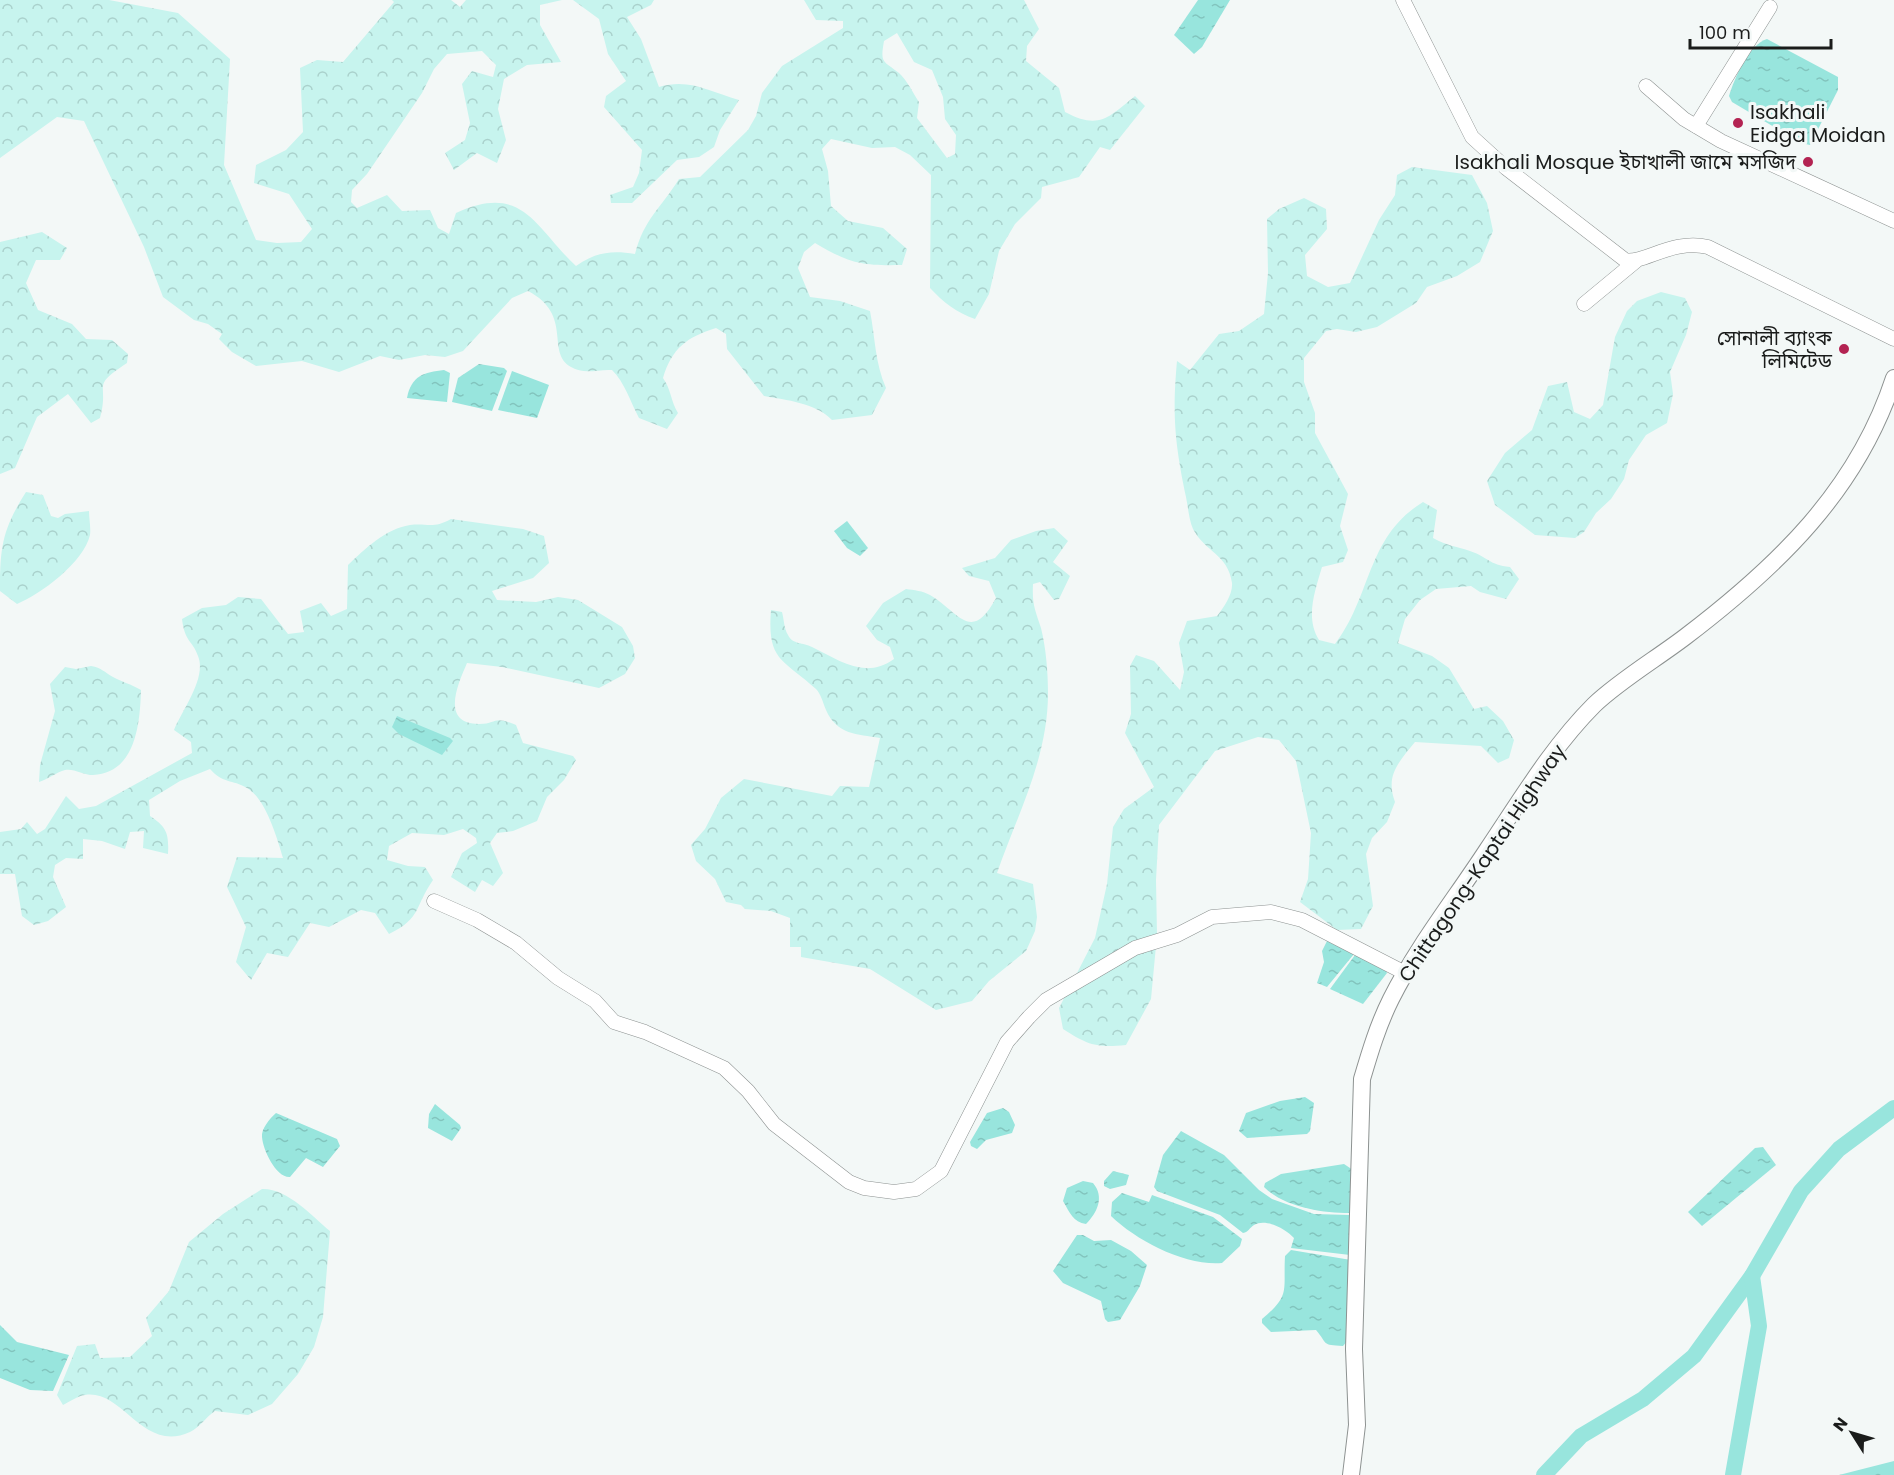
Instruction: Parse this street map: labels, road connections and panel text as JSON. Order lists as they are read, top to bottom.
{
  "streets": {
    "main road": ["Chittagong-Kaptai Highway"]
  },
  "places": ["Isakhali Eidga Moidan", "Isakhali Mosque ইচাখালী জামে মসজিদ", "সোনালী ব্যাংক লিমিটেড"],
  "scale_bar": "100 m",
  "north": "top left"
}
